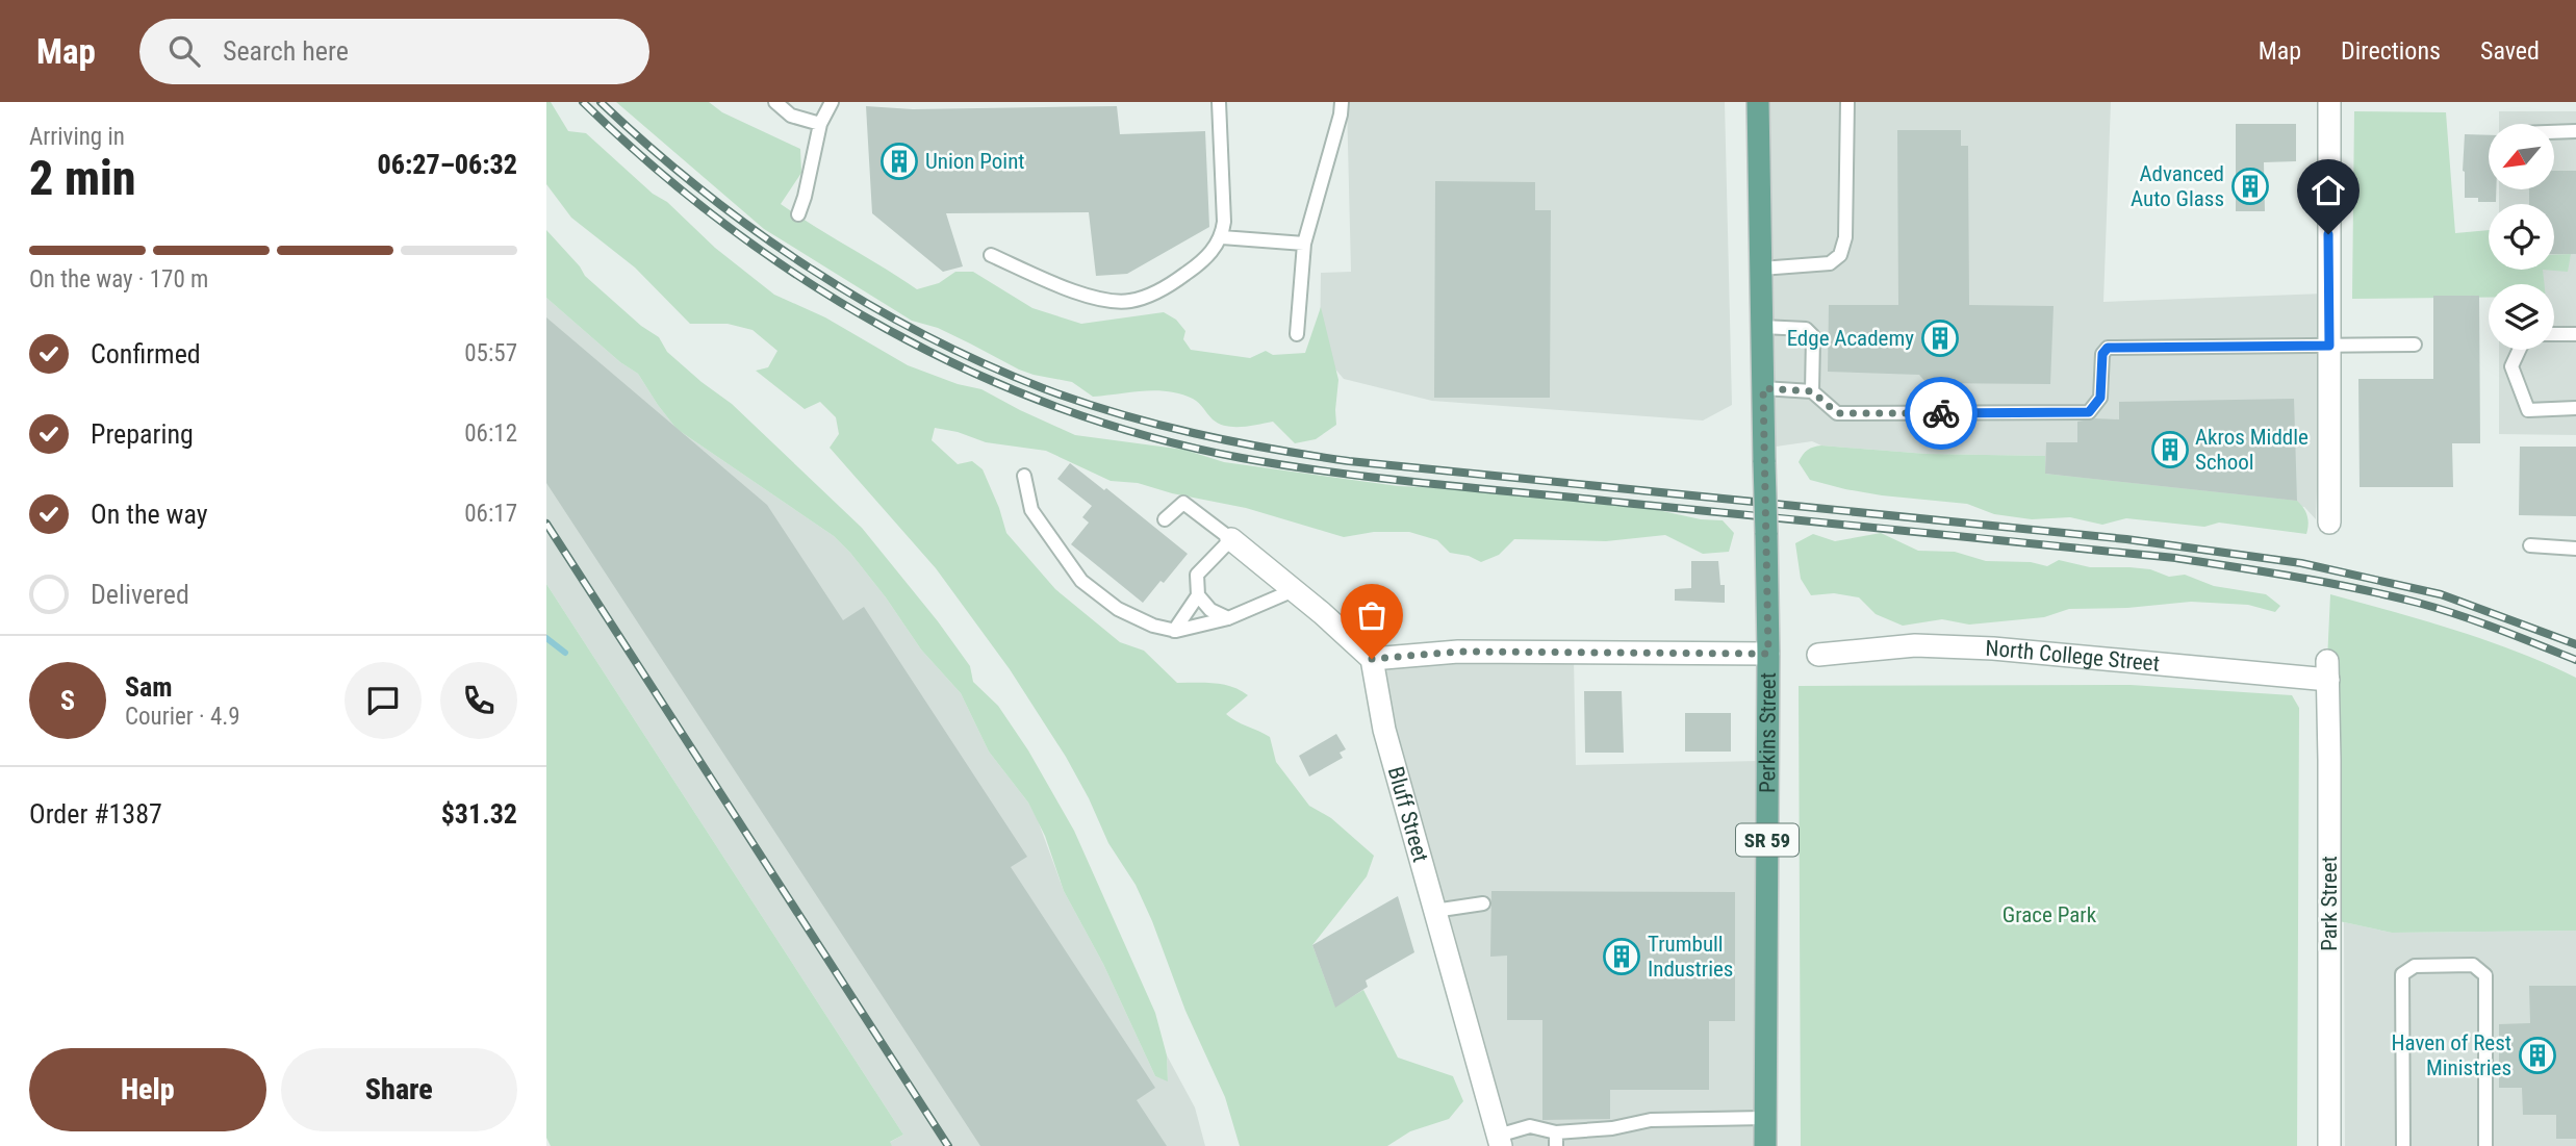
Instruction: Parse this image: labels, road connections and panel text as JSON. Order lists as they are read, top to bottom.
{
  "streets": {
    "main road": ["Perkins Street", "SR 59"],
    "street": ["North College Street", "Bluff Street", "Park Street"]
  },
  "crossings": [
    ["North College Street", "Park Street"]
  ],
  "parks": ["Grace Park"],
  "places": {
    "building": [
      "Union Point",
      "Advanced Auto Glass",
      "Edge Academy",
      "Akros Middle School",
      "Trumbull Industries",
      "Haven of Rest Ministries"
    ]
  },
  "north": "bottom left",
  "page": {
    "header": "Map",
    "search": "Search here",
    "nav": ["Map", "Directions", "Saved"],
    "heading": ["2 min", "Arriving in", "06:27–06:32"],
    "panel": [
      "Sam",
      "Courier · 4.9",
      "Order #1387",
      "$31.32"
    ],
    "bar": "On the way · 170 m",
    "list": [
      ["Confirmed", "05:57"],
      ["Preparing", "06:12"],
      ["On the way", "06:17"],
      "Delivered"
    ],
    "round": "S",
    "buttons": ["Help", "Share"]
  }
}
